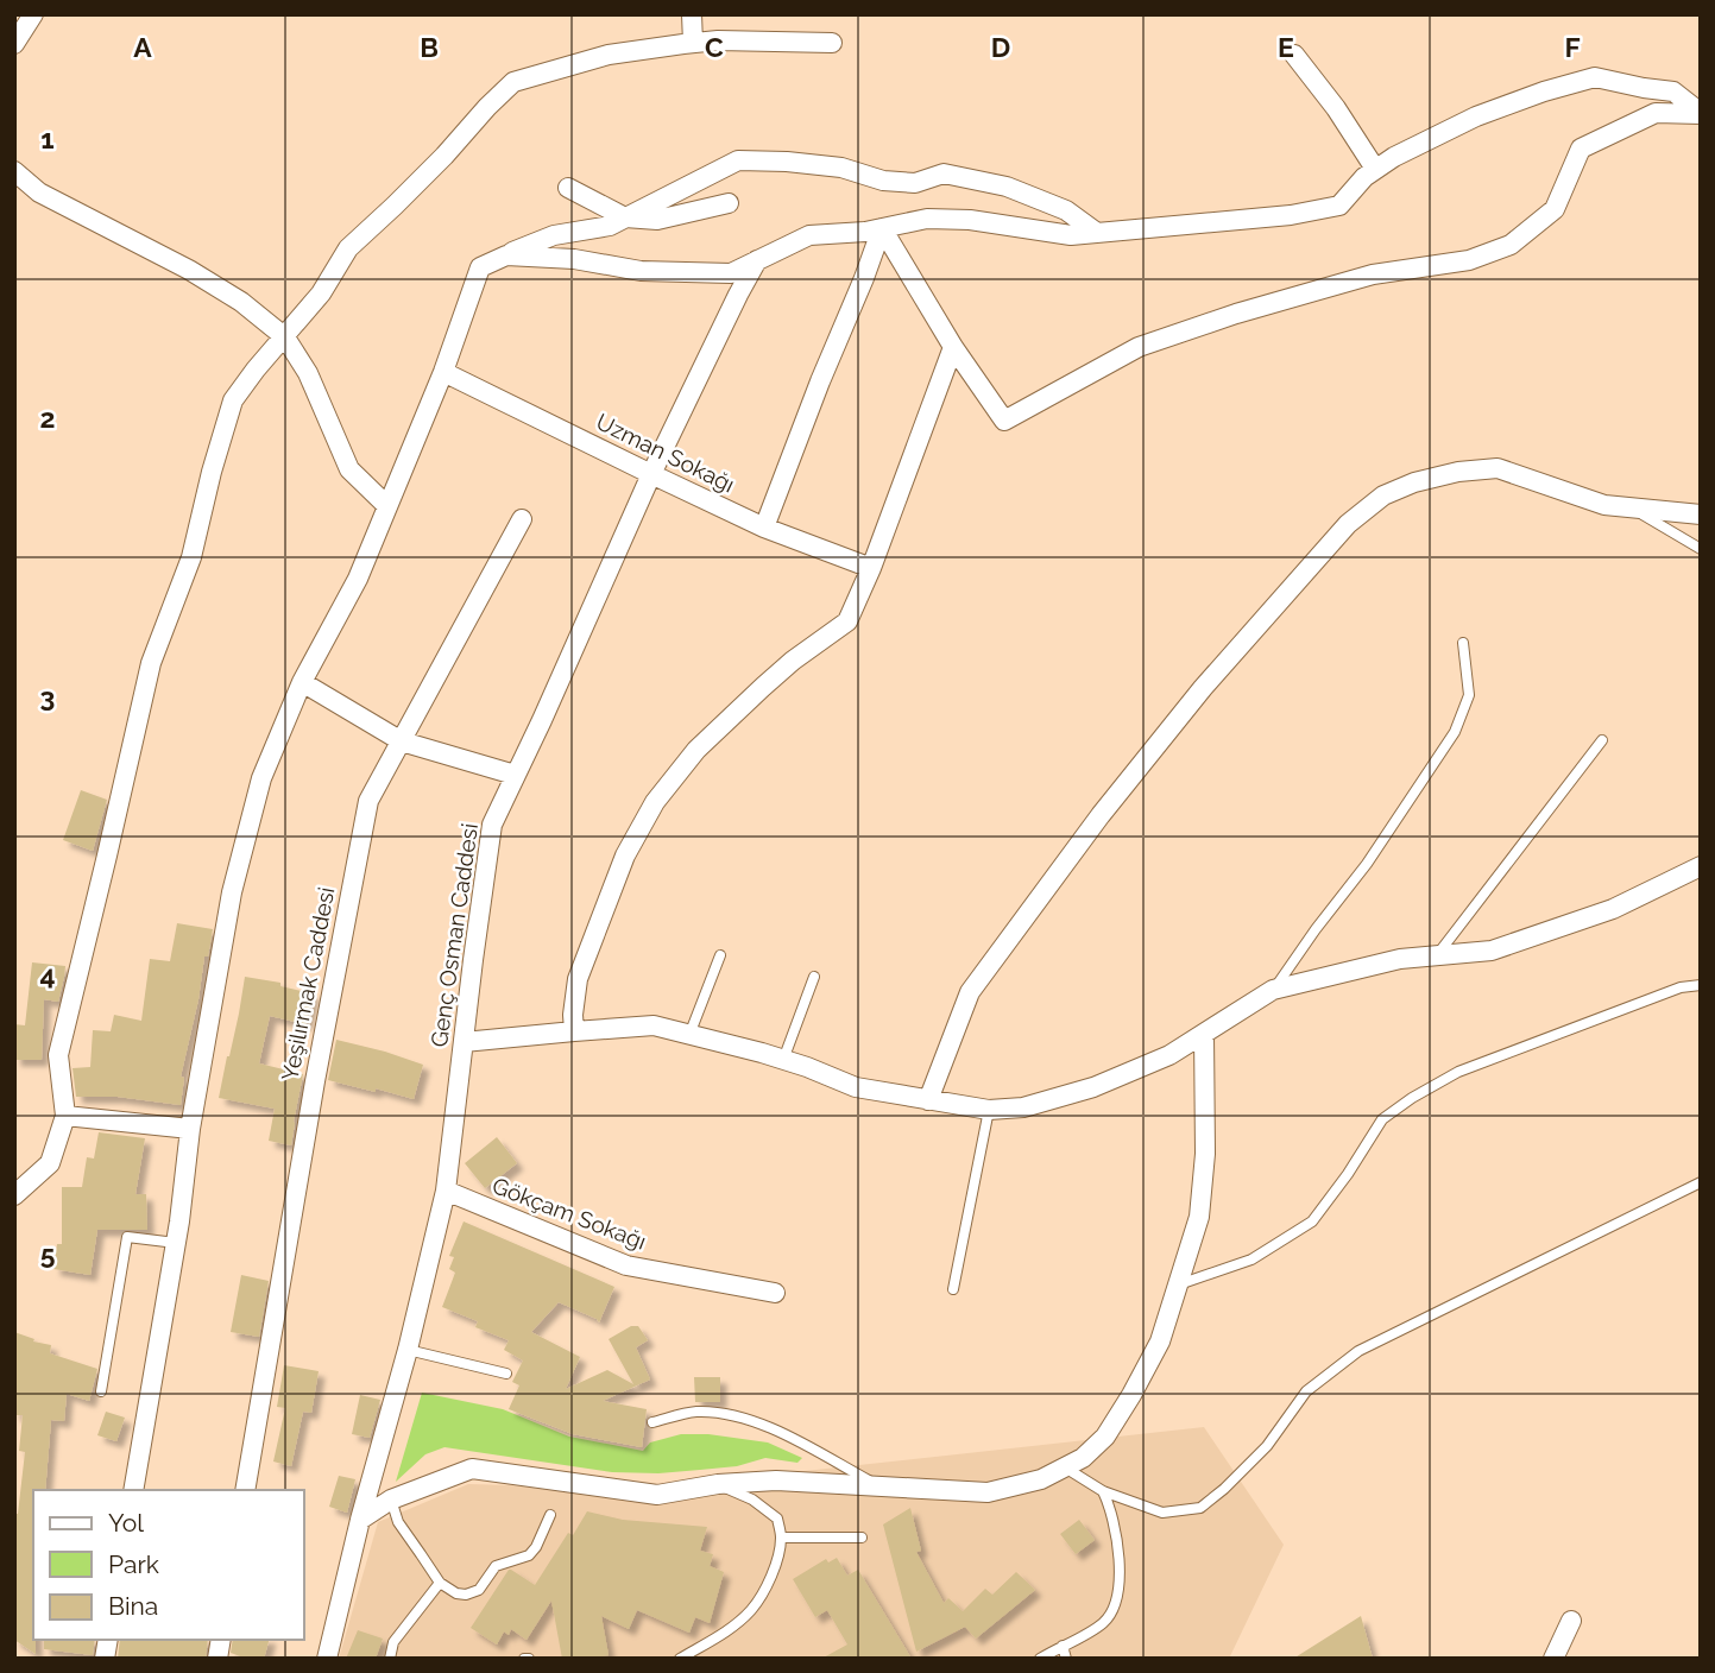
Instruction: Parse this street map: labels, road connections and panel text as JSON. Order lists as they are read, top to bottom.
{
  "streets": {
    "street": [
      "Uzman Sokağı",
      "Genç Osman Caddesi",
      "Yeşilırmak Caddesi",
      "Gökçam Sokağı"
    ]
  },
  "crossings": [
    ["Uzman Sokağı", "Genç Osman Caddesi"],
    ["Genç Osman Caddesi", "Gökçam Sokağı"]
  ],
  "legend": ["Yol", "Park", "Bina"],
  "grid": {
    "columns": [
      "A",
      "B",
      "C",
      "D",
      "E",
      "F"
    ],
    "rows": [
      "1",
      "2",
      "3",
      "4",
      "5"
    ]
  }
}
